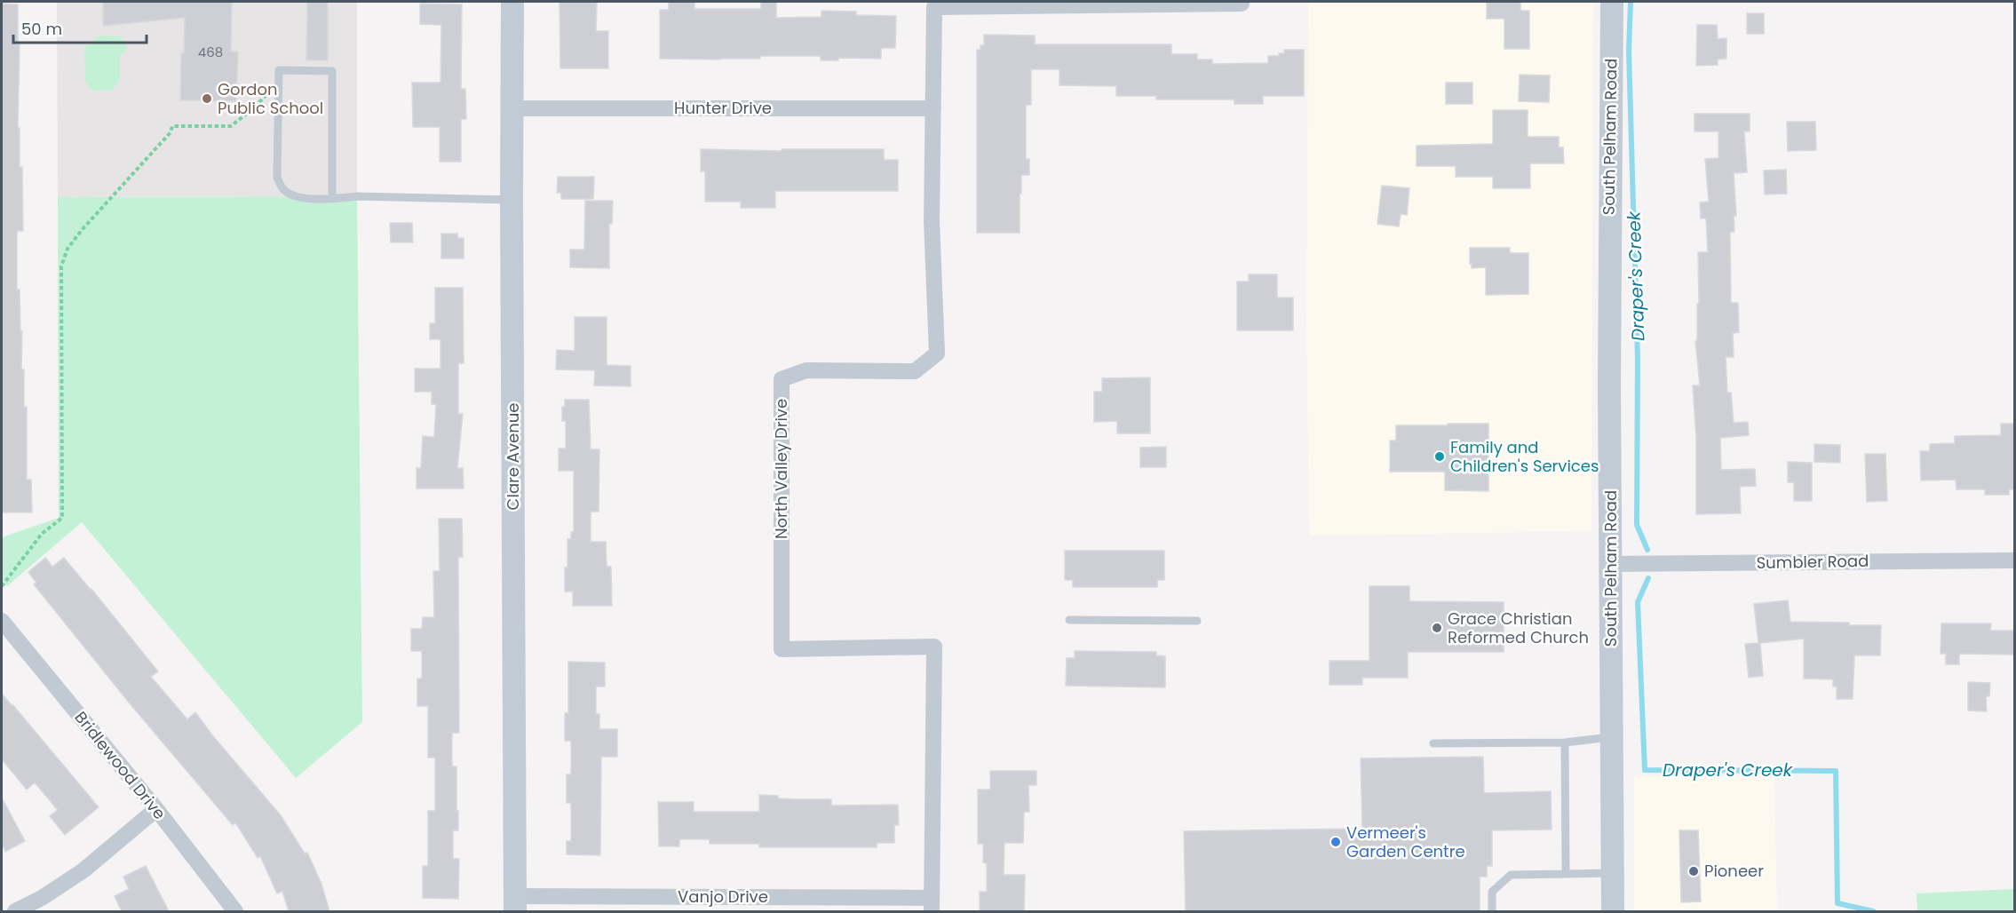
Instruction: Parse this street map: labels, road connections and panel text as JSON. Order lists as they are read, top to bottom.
{
  "streets": {
    "main road": ["South Pelham Road", "Clare Avenue"],
    "street": [
      "Hunter Drive",
      "North Valley Drive",
      "Sumbler Road",
      "Bridlewood Drive",
      "Vanjo Drive"
    ]
  },
  "crossings": [
    ["Hunter Drive", "Clare Avenue"],
    ["Hunter Drive", "North Valley Drive"],
    ["South Pelham Road", "Sumbler Road"],
    ["Clare Avenue", "Vanjo Drive"],
    ["North Valley Drive", "Vanjo Drive"]
  ],
  "water": ["Draper's Creek"],
  "places": [
    "Gordon Public School",
    "Family and Children's Services",
    "Grace Christian Reformed Church",
    "Vermeer's Garden Centre",
    "Pioneer"
  ],
  "house_numbers": ["468"],
  "scale_bar": "50 m"
}
